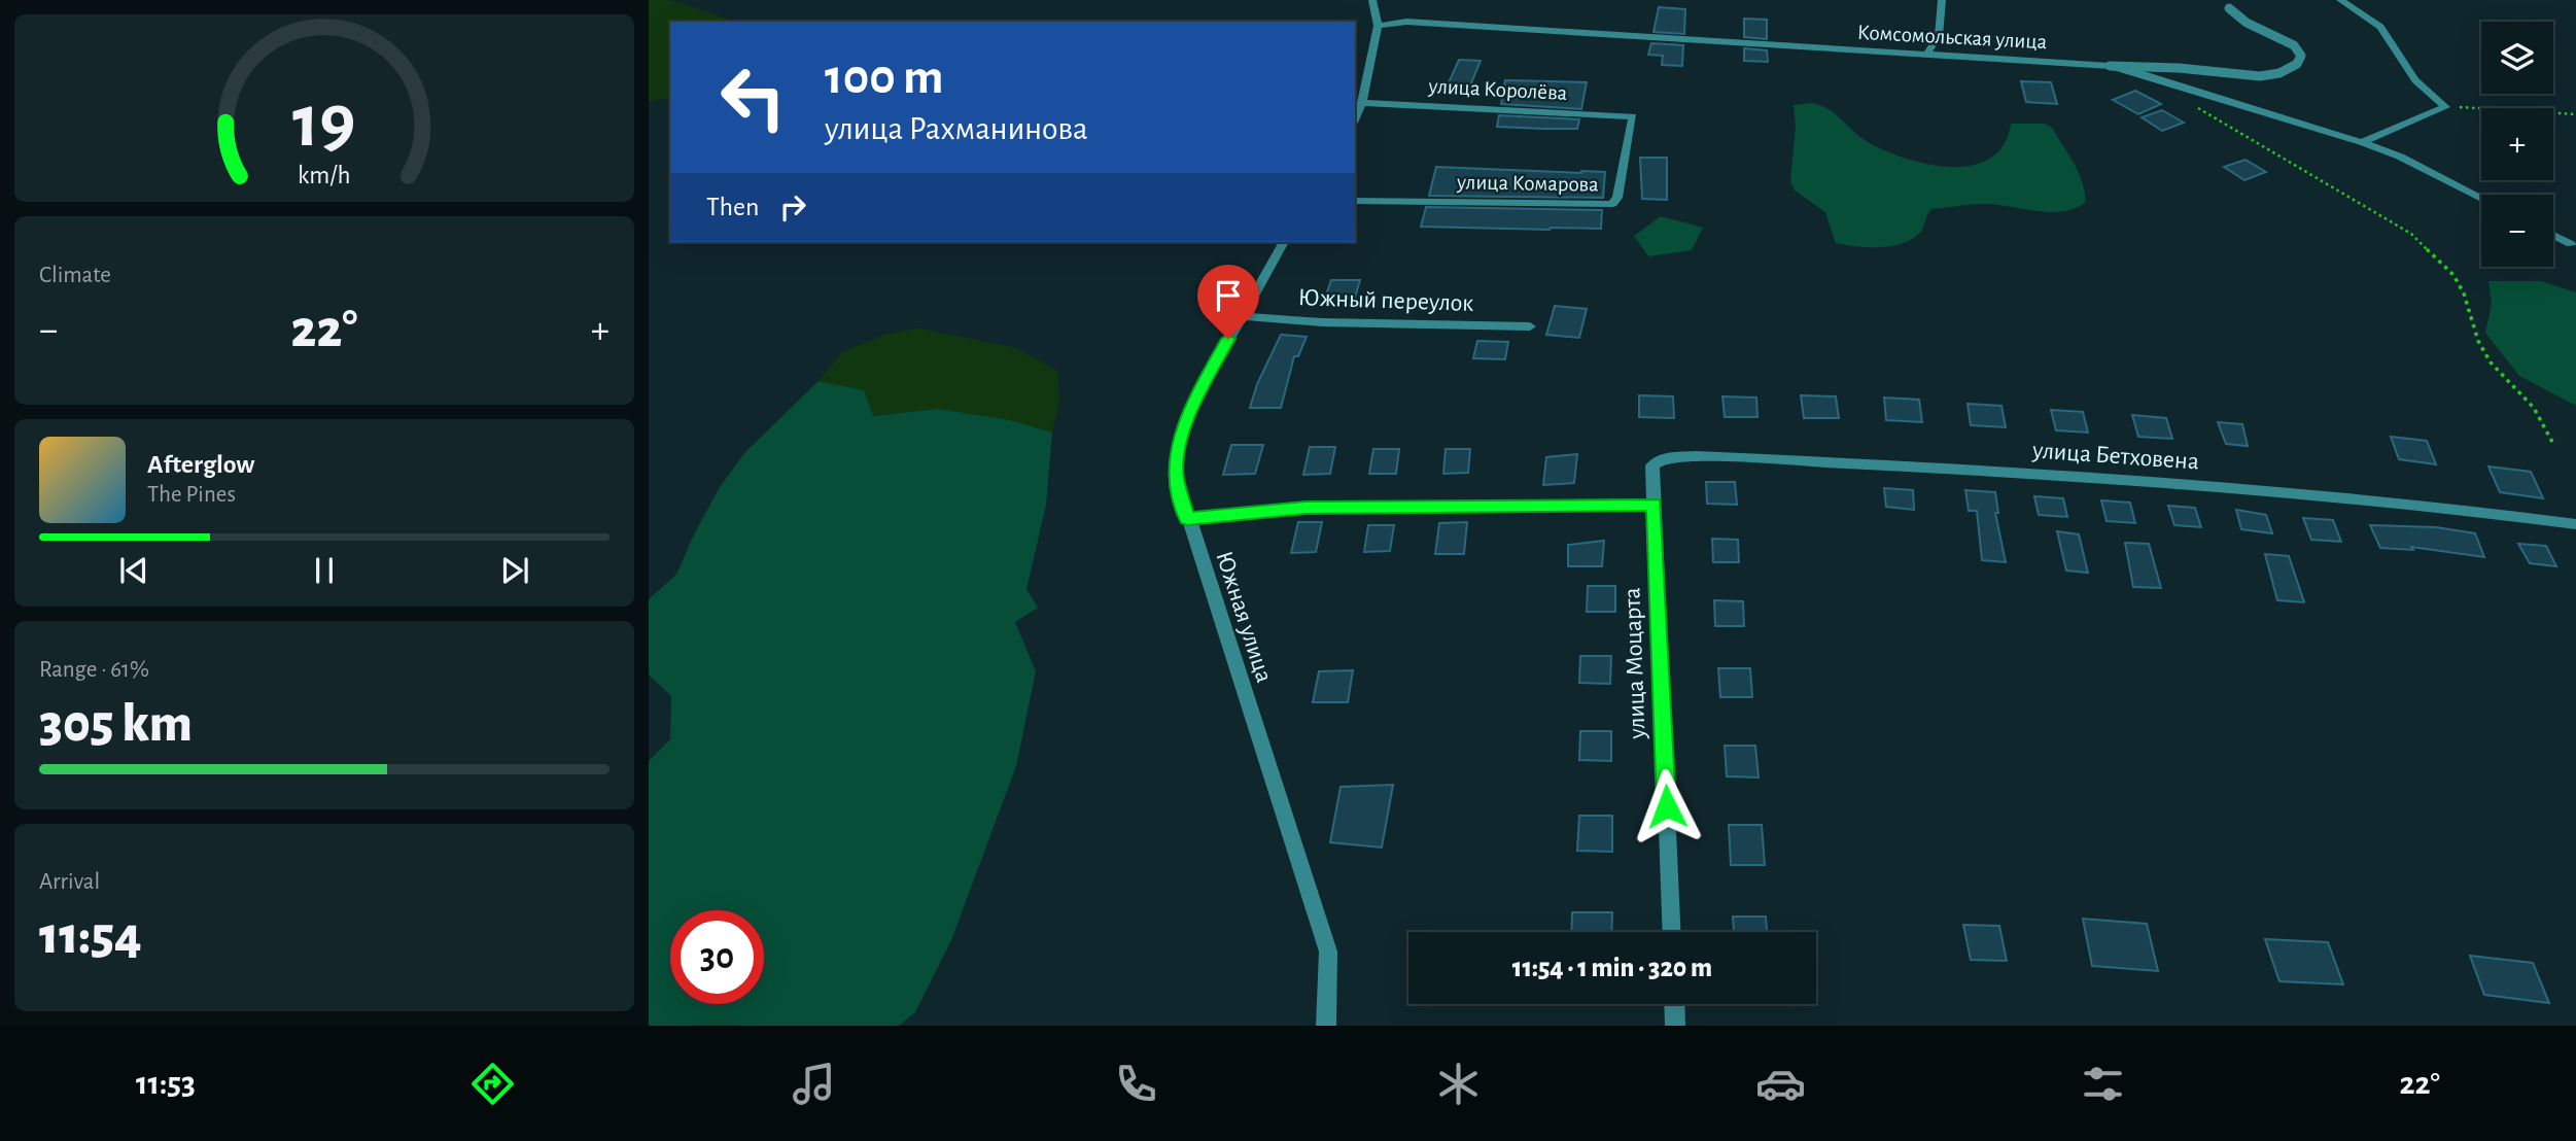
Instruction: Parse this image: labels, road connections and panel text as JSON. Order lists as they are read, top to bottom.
{
  "streets": {
    "street": [
      "Комсомольская улица",
      "улица Королёва",
      "улица Комарова",
      "Южный переулок",
      "улица Бетховена",
      "Южная улица",
      "улица Моцарта"
    ]
  },
  "crossings": [
    ["улица Королёва", "улица Комарова"],
    ["Южный переулок", "Южная улица"],
    ["улица Бетховена", "улица Моцарта"]
  ],
  "page": {
    "map_buttons": ["+", "−"],
    "turn": ["100 m", "улица Рахманинова"],
    "then": "Then",
    "tile": [
      "Climate",
      ["Range · 61%", "305 km"],
      ["Arrival", "11:54"]
    ],
    "heat": ["−", "22°", "+"],
    "song": ["Afterglow", "The Pines"],
    "limit": "30",
    "trip": "11:54 · 1 min · 320 m",
    "tabs": ["11:53", "22°"],
    "gauge": ["19", "km/h"]
  }
}
